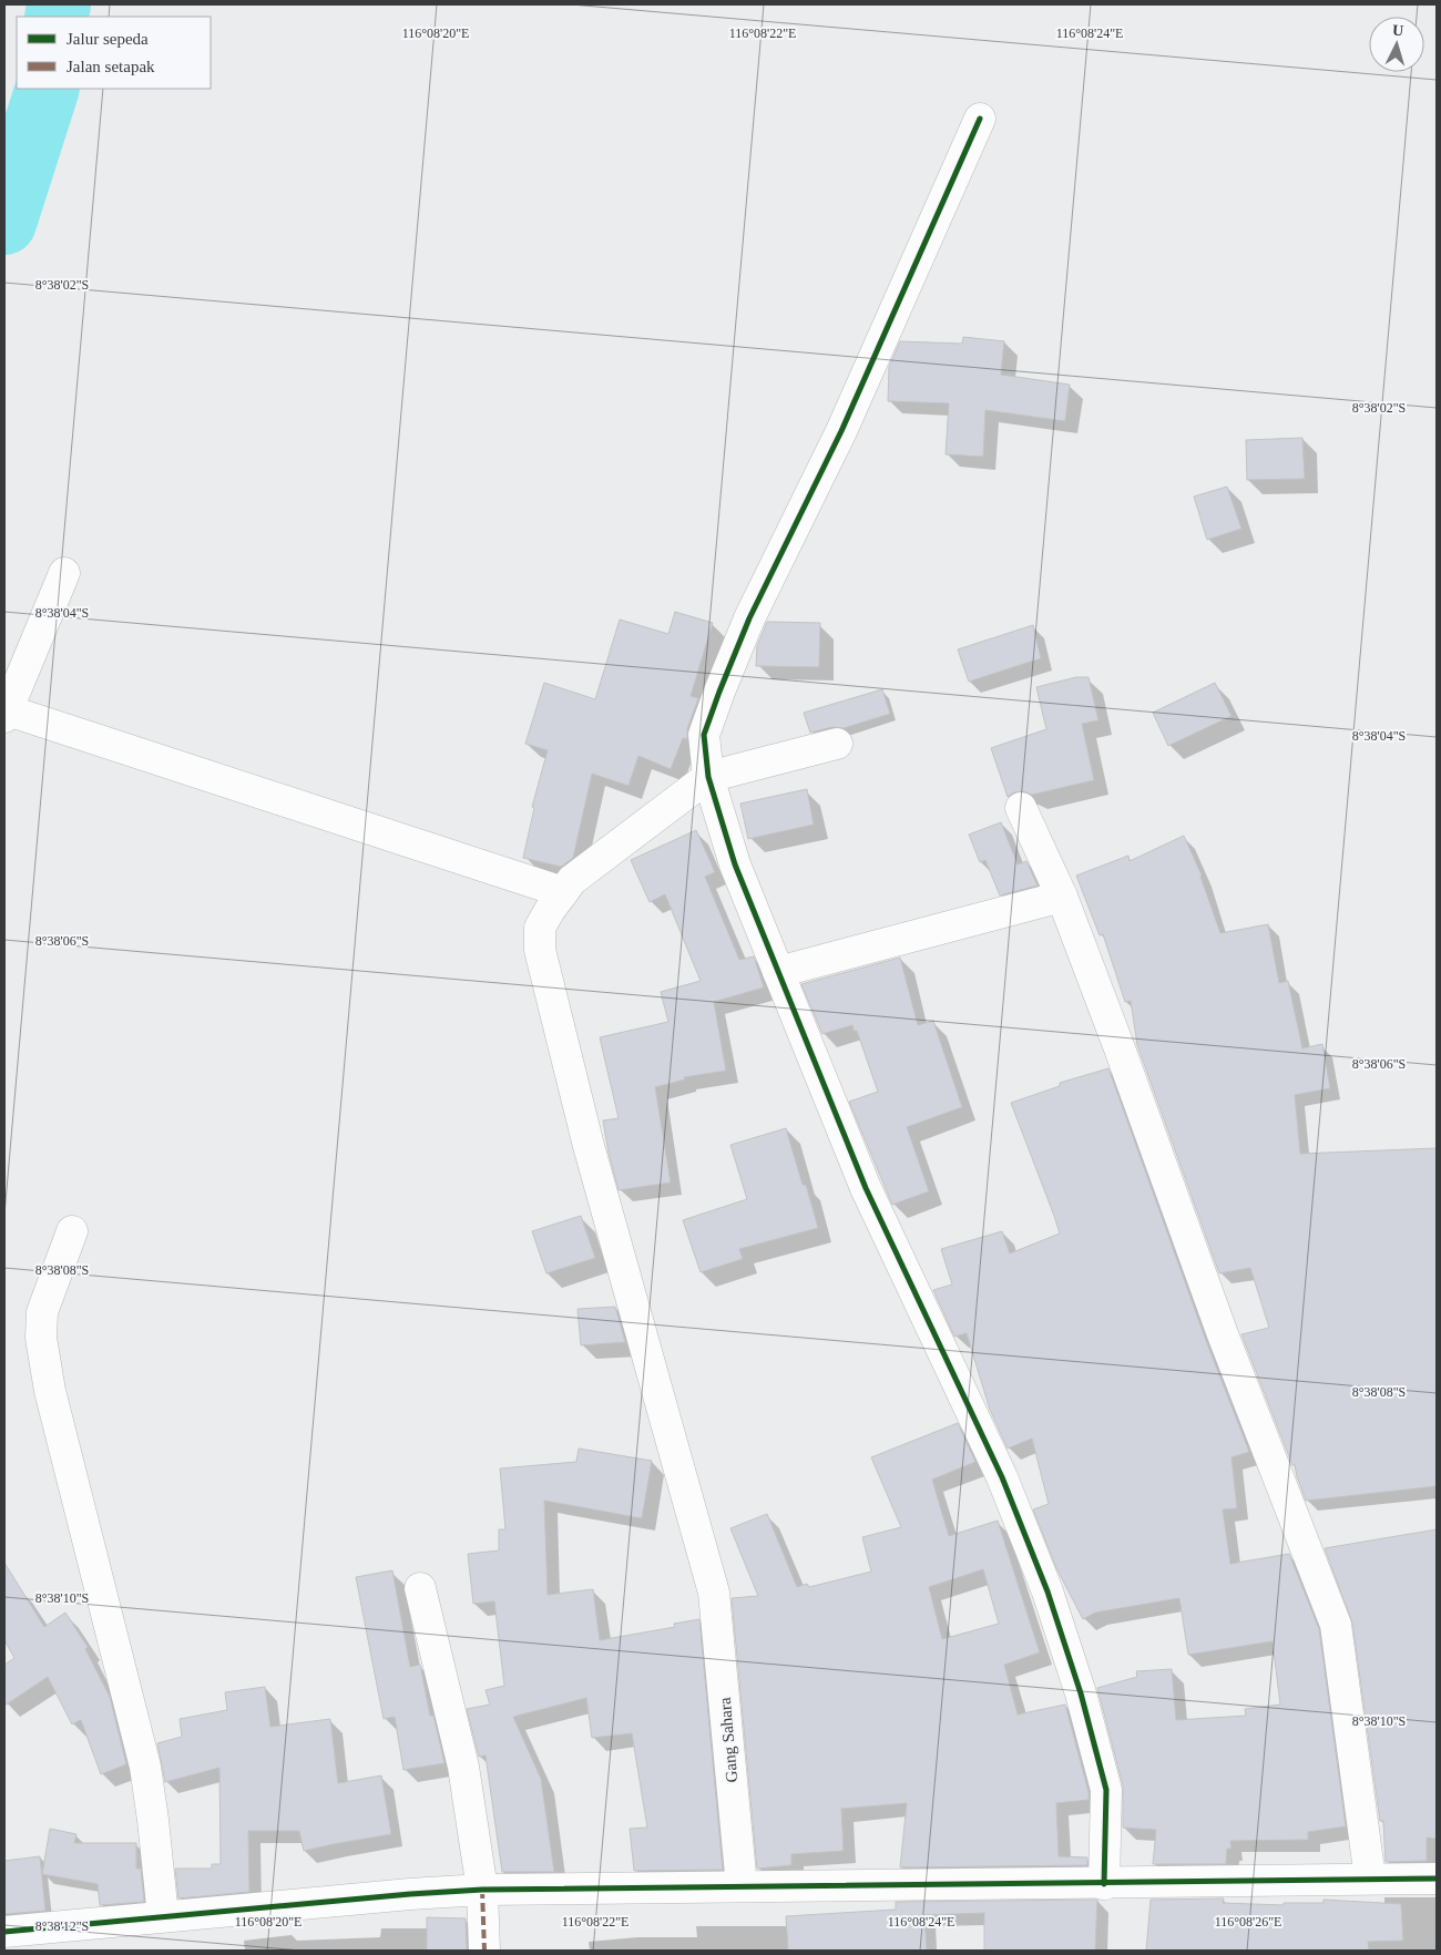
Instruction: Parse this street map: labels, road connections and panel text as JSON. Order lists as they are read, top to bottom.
{
  "streets": {
    "street": ["Gang Sahara"]
  },
  "legend": ["Jalur sepeda", "Jalan setapak"],
  "north": "top",
  "coordinates": [
    "116°08'20\"E",
    "116°08'22\"E",
    "116°08'24\"E",
    "8°38'02\"S",
    "8°38'04\"S",
    "8°38'06\"S",
    "8°38'08\"S",
    "8°38'10\"S",
    "116°08'26\"E",
    "8°38'12\"S"
  ]
}
